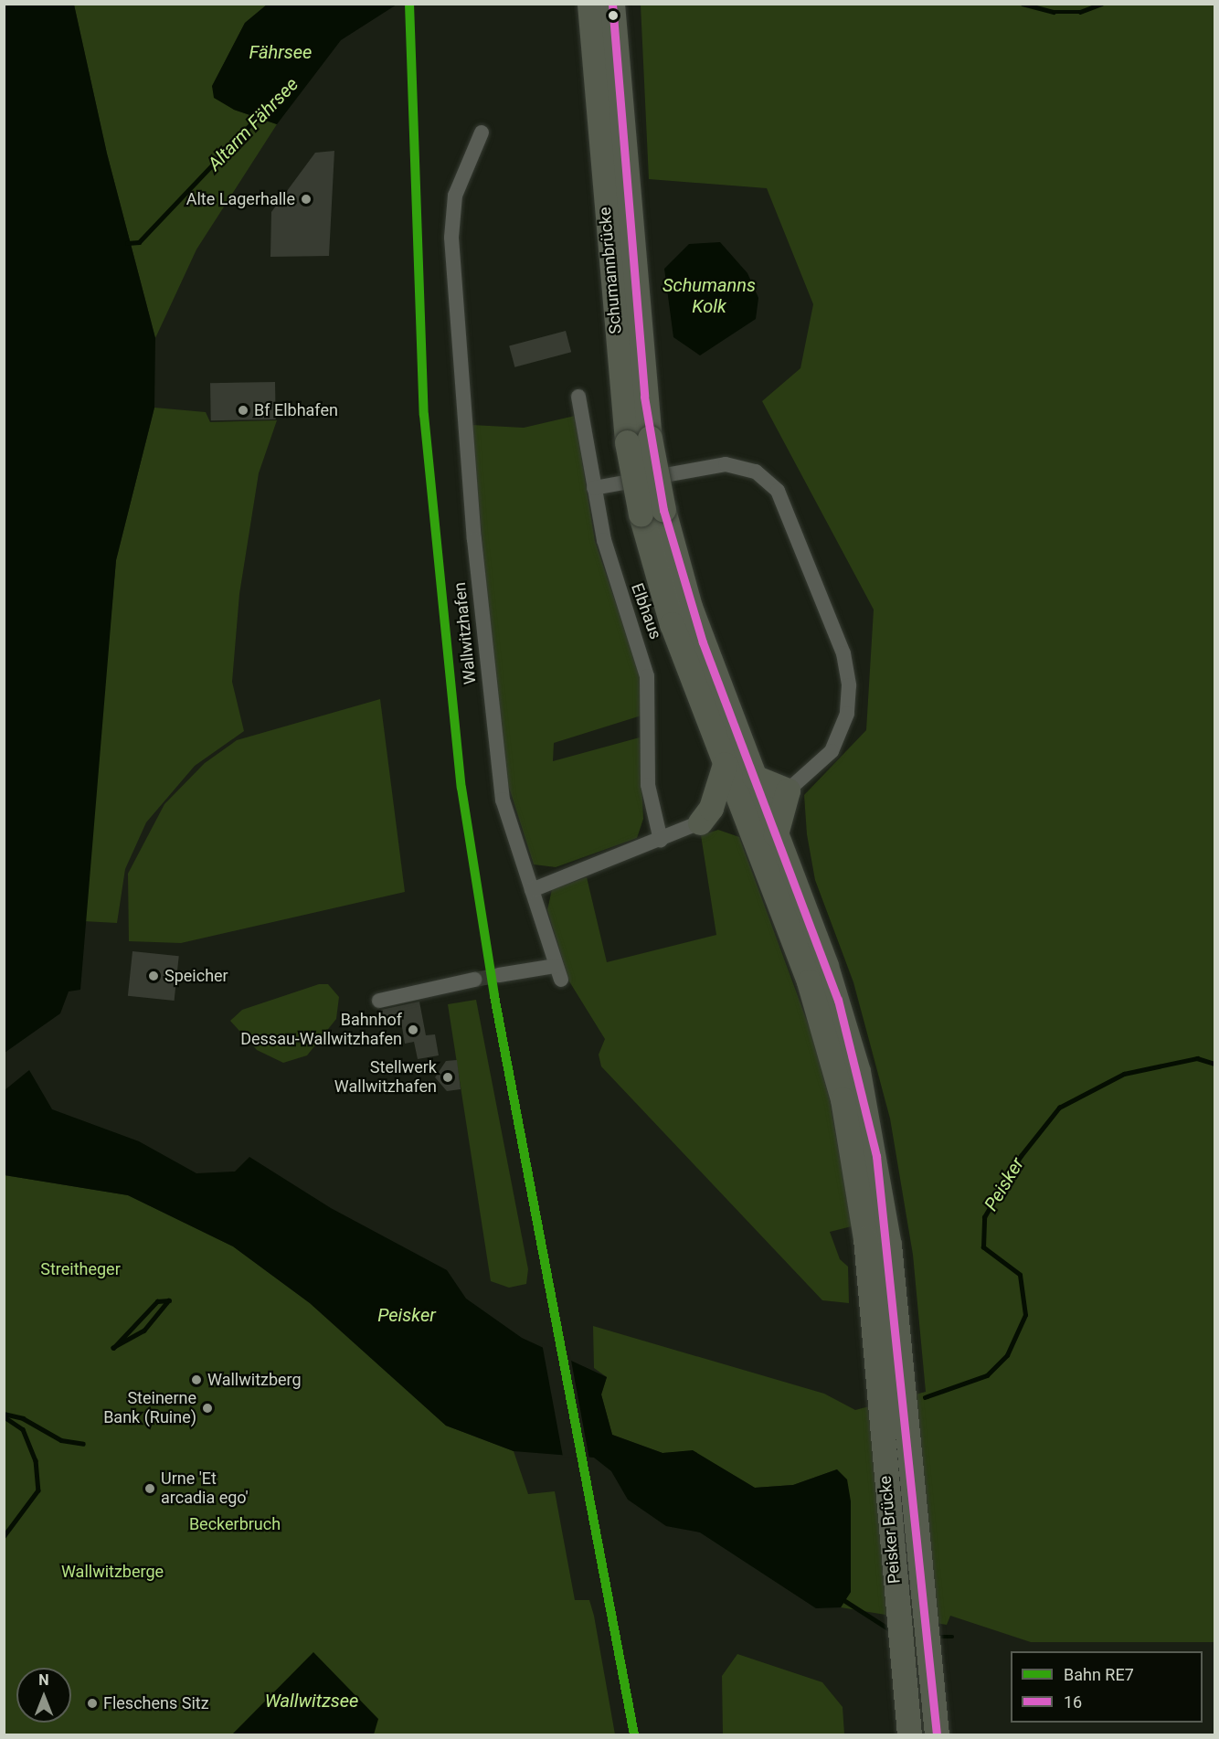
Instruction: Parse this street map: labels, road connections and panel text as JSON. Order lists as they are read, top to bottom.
{
  "streets": {
    "highway": ["Schumannbrücke", "Peisker Brücke"],
    "street": ["Elbhaus", "Wallwitzhafen"]
  },
  "water": [
    "Fährsee",
    "Altarm Fährsee",
    "Schumanns Kolk",
    "Peisker",
    "Wallwitzsee"
  ],
  "parks": ["Streitheger", "Beckerbruch", "Wallwitzberge"],
  "places": [
    "Alte Lagerhalle",
    "Bf Elbhafen",
    "Speicher",
    "Bahnhof Dessau-Wallwitzhafen",
    "Stellwerk Wallwitzhafen",
    "Wallwitzberg",
    "Steinerne Bank (Ruine)",
    "Urne 'Et arcadia ego'",
    "Fleschens Sitz"
  ],
  "lines": ["rail line RE7", "transit line 16"],
  "legend": ["Bahn RE7", "16"],
  "north": "top"
}
